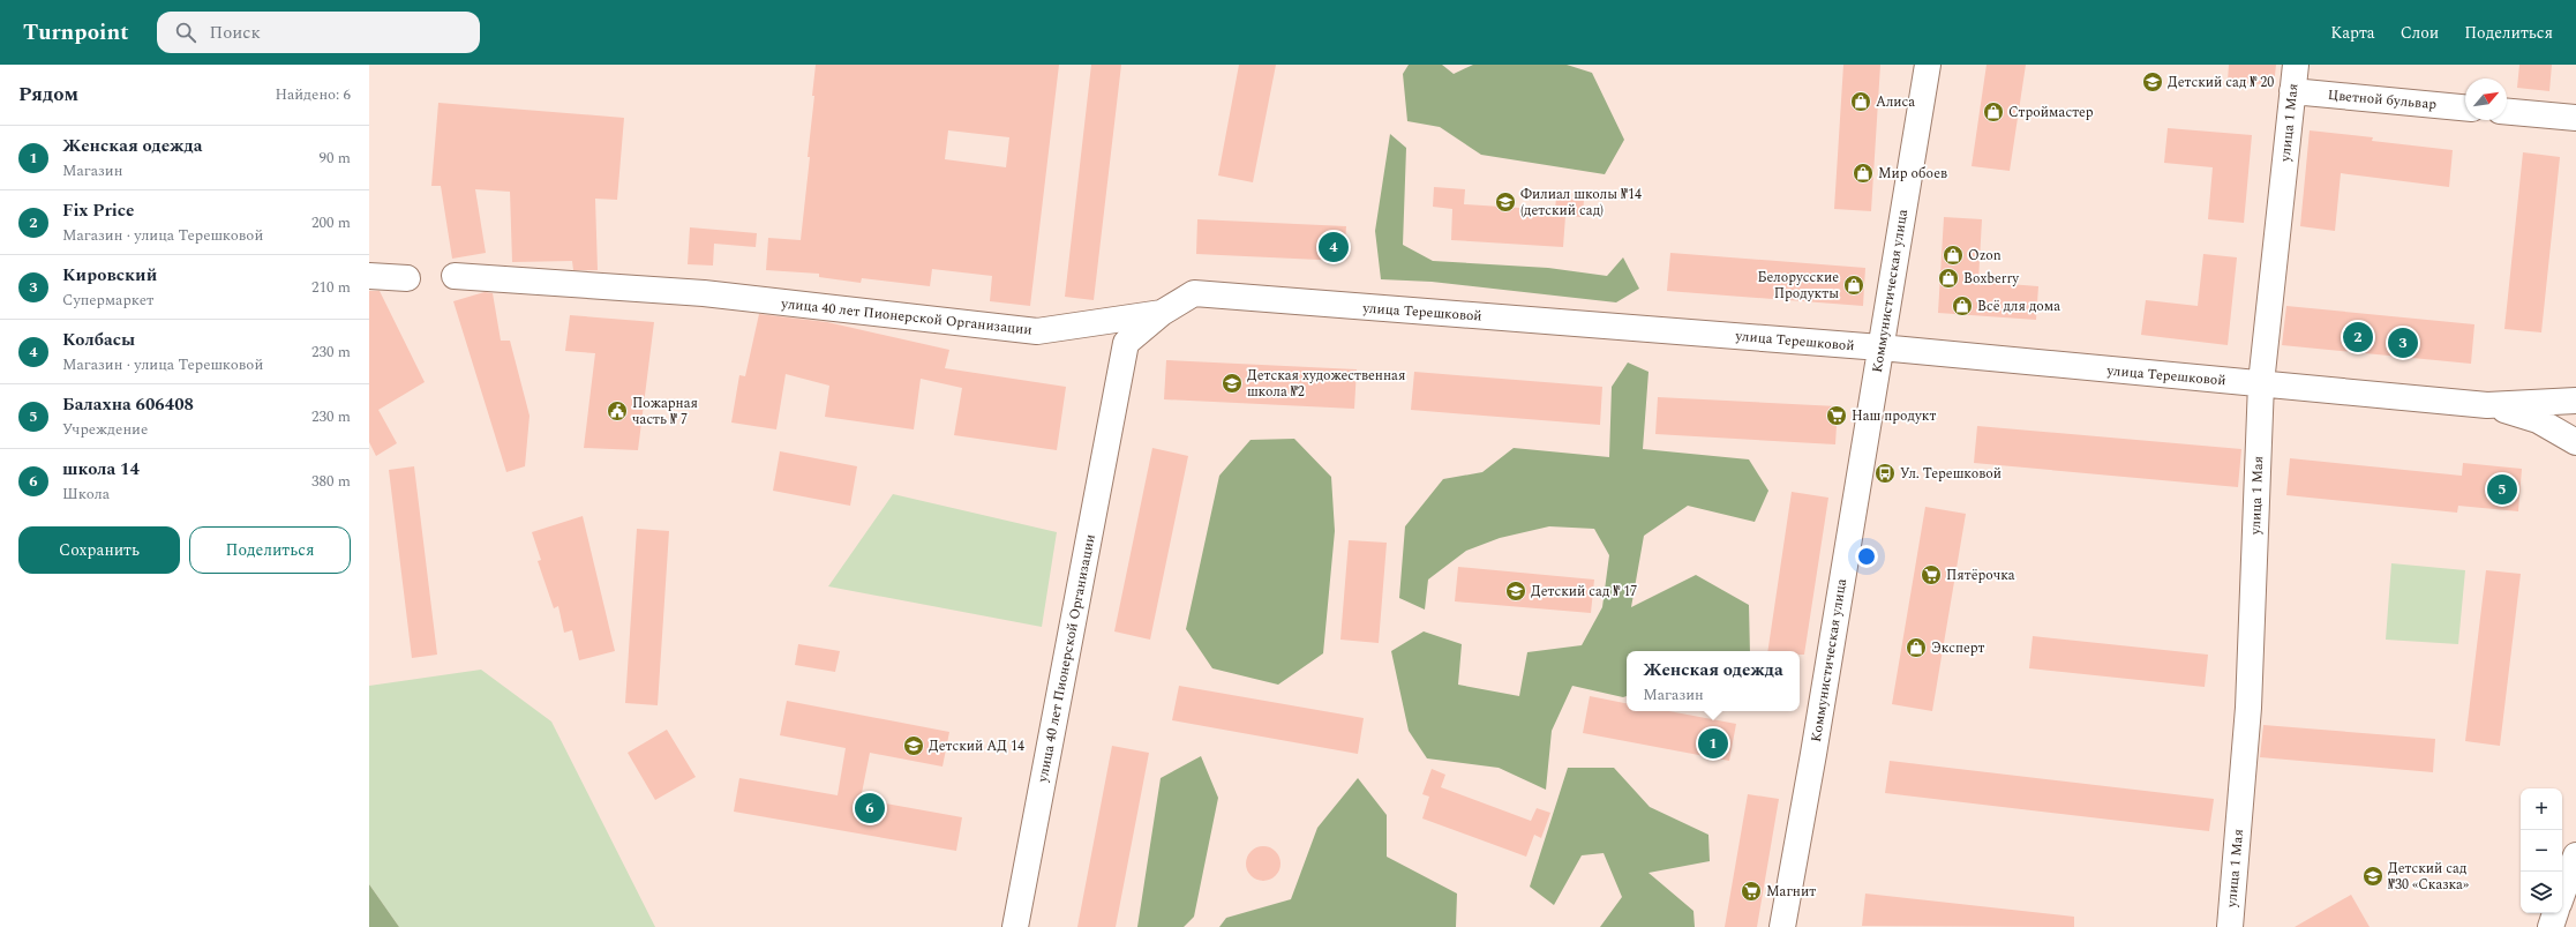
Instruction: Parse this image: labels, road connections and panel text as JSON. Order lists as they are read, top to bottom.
{
  "streets": {
    "street": [
      "Цветной бульвар",
      "улица 1 Мая",
      "Коммунистическая улица",
      "улица Терешковой",
      "улица 40 лет Пионерской Организации"
    ]
  },
  "crossings": [
    ["Цветной бульвар", "улица 1 Мая"],
    ["улица 1 Мая", "улица Терешковой"],
    ["Коммунистическая улица", "улица Терешковой"],
    ["улица Терешковой", "улица 40 лет Пионерской Организации"]
  ],
  "places": {
    "school or university": [
      "Детский сад № 20",
      "Филиал школы №14 (детский сад)",
      "Детская художественная школа №2",
      "Детский сад № 17",
      "Детский АД 14",
      "Детский сад №30 «Сказка»"
    ],
    "shop": [
      "Алиса",
      "Строймастер",
      "Мир обоев",
      "Ozon",
      "Boxberry",
      "Белорусские Продукты",
      "Всё для дома",
      "Эксперт"
    ],
    "public building": ["Пожарная часть № 7"],
    "supermarket": ["Наш продукт", "Пятёрочка", "Магнит"],
    "bus stop": ["Ул. Терешковой"]
  },
  "north": "top right",
  "page": {
    "header": "Turnpoint",
    "search": "Поиск",
    "nav": ["Карта", "Слои", "Поделиться"],
    "heading": ["Рядом", "Найдено: 6"],
    "list": [
      {
        "mark": "1",
        "name": "Женская одежда",
        "note": "Магазин",
        "value": "90 m"
      },
      {
        "mark": "2",
        "name": "Fix Price",
        "note": "Магазин · улица Терешковой",
        "value": "200 m"
      },
      {
        "mark": "3",
        "name": "Кировский",
        "note": "Супермаркет",
        "value": "210 m"
      },
      {
        "mark": "4",
        "name": "Колбасы",
        "note": "Магазин · улица Терешковой",
        "value": "230 m"
      },
      {
        "mark": "5",
        "name": "Балахна 606408",
        "note": "Учреждение",
        "value": "230 m"
      },
      {
        "mark": "6",
        "name": "школа 14",
        "note": "Школа",
        "value": "380 m"
      }
    ],
    "pins": [
      "4",
      "2",
      "3",
      "5",
      "1",
      "6"
    ],
    "buttons": ["Сохранить", "Поделиться"],
    "popup": ["Женская одежда", "Магазин"],
    "map_buttons": ["+", "−"]
  }
}
